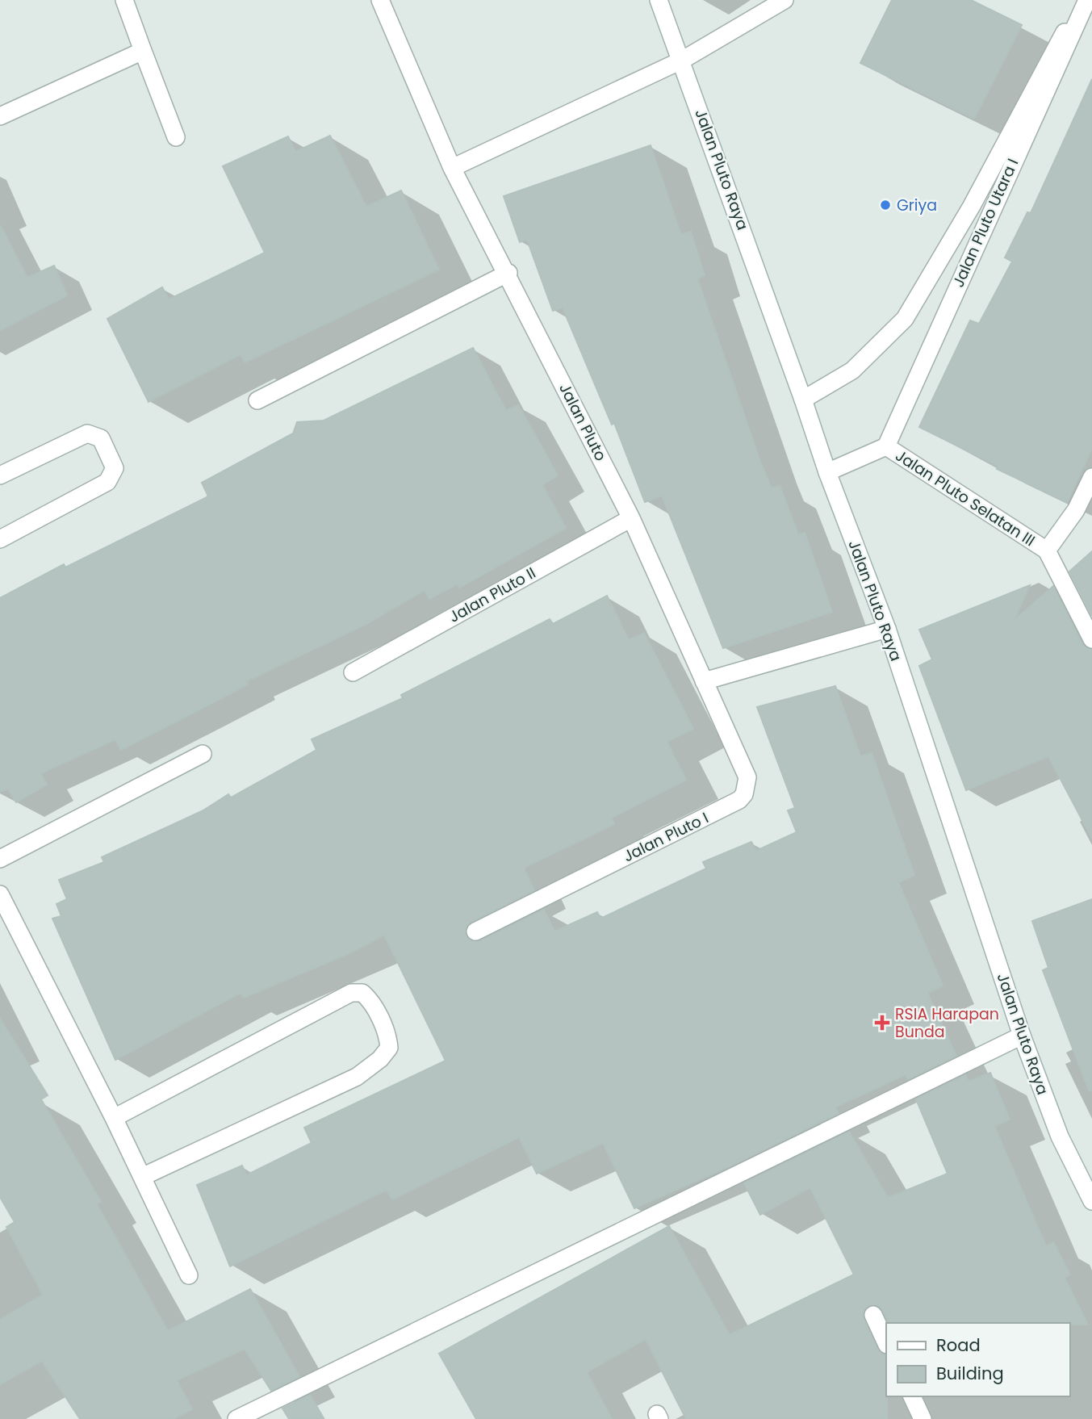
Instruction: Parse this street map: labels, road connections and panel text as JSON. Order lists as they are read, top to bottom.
{
  "streets": {
    "street": [
      "Jalan Pluto Raya",
      "Jalan Pluto Utara I",
      "Jalan Pluto",
      "Jalan Pluto Selatan III",
      "Jalan Pluto II",
      "Jalan Pluto I"
    ]
  },
  "crossings": [
    ["Jalan Pluto Utara I", "Jalan Pluto Selatan III"],
    ["Jalan Pluto", "Jalan Pluto II"],
    ["Jalan Pluto", "Jalan Pluto I"]
  ],
  "places": {
    "other": ["Griya"],
    "health": ["RSIA Harapan Bunda"]
  },
  "legend": ["Road", "Building"]
}
